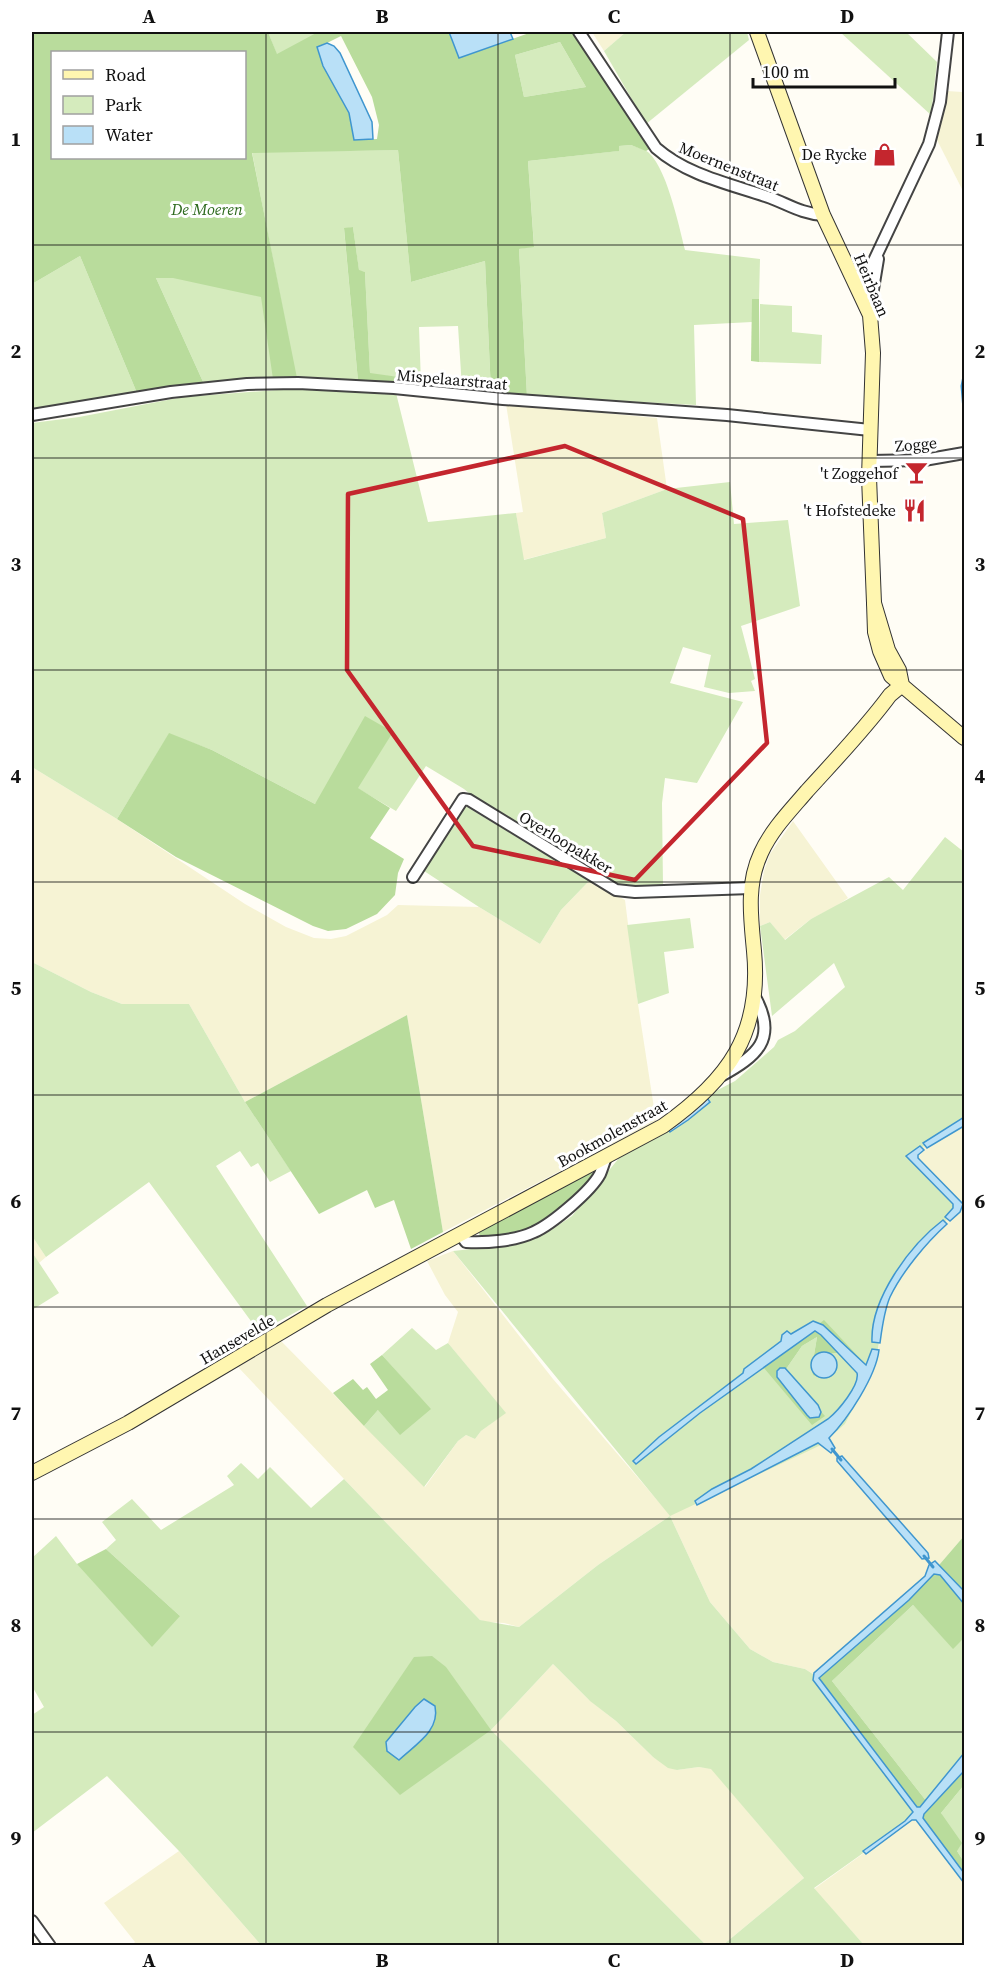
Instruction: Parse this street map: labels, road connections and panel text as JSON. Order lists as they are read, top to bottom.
{
  "streets": {
    "street": [
      "Moernenstraat",
      "Heirbaan",
      "Mispelaarstraat",
      "Zogge",
      "Overloopakker",
      "Bookmolenstraat",
      "Hansevelde"
    ]
  },
  "crossings": [
    ["Moernenstraat", "Heirbaan"],
    ["Heirbaan", "Mispelaarstraat"],
    ["Heirbaan", "Zogge"],
    ["Heirbaan", "Bookmolenstraat"],
    ["Overloopakker", "Bookmolenstraat"],
    ["Bookmolenstraat", "Hansevelde"]
  ],
  "parks": ["De Moeren"],
  "places": {
    "shop": ["De Rycke"],
    "bar": ["'t Zoggehof"],
    "restaurant": ["'t Hofstedeke"]
  },
  "legend": ["Road", "Park", "Water"],
  "scale_bar": "100 m",
  "grid": {
    "columns": [
      "A",
      "B",
      "C",
      "D"
    ],
    "rows": [
      "1",
      "2",
      "3",
      "4",
      "5",
      "6",
      "7",
      "8",
      "9"
    ]
  }
}
